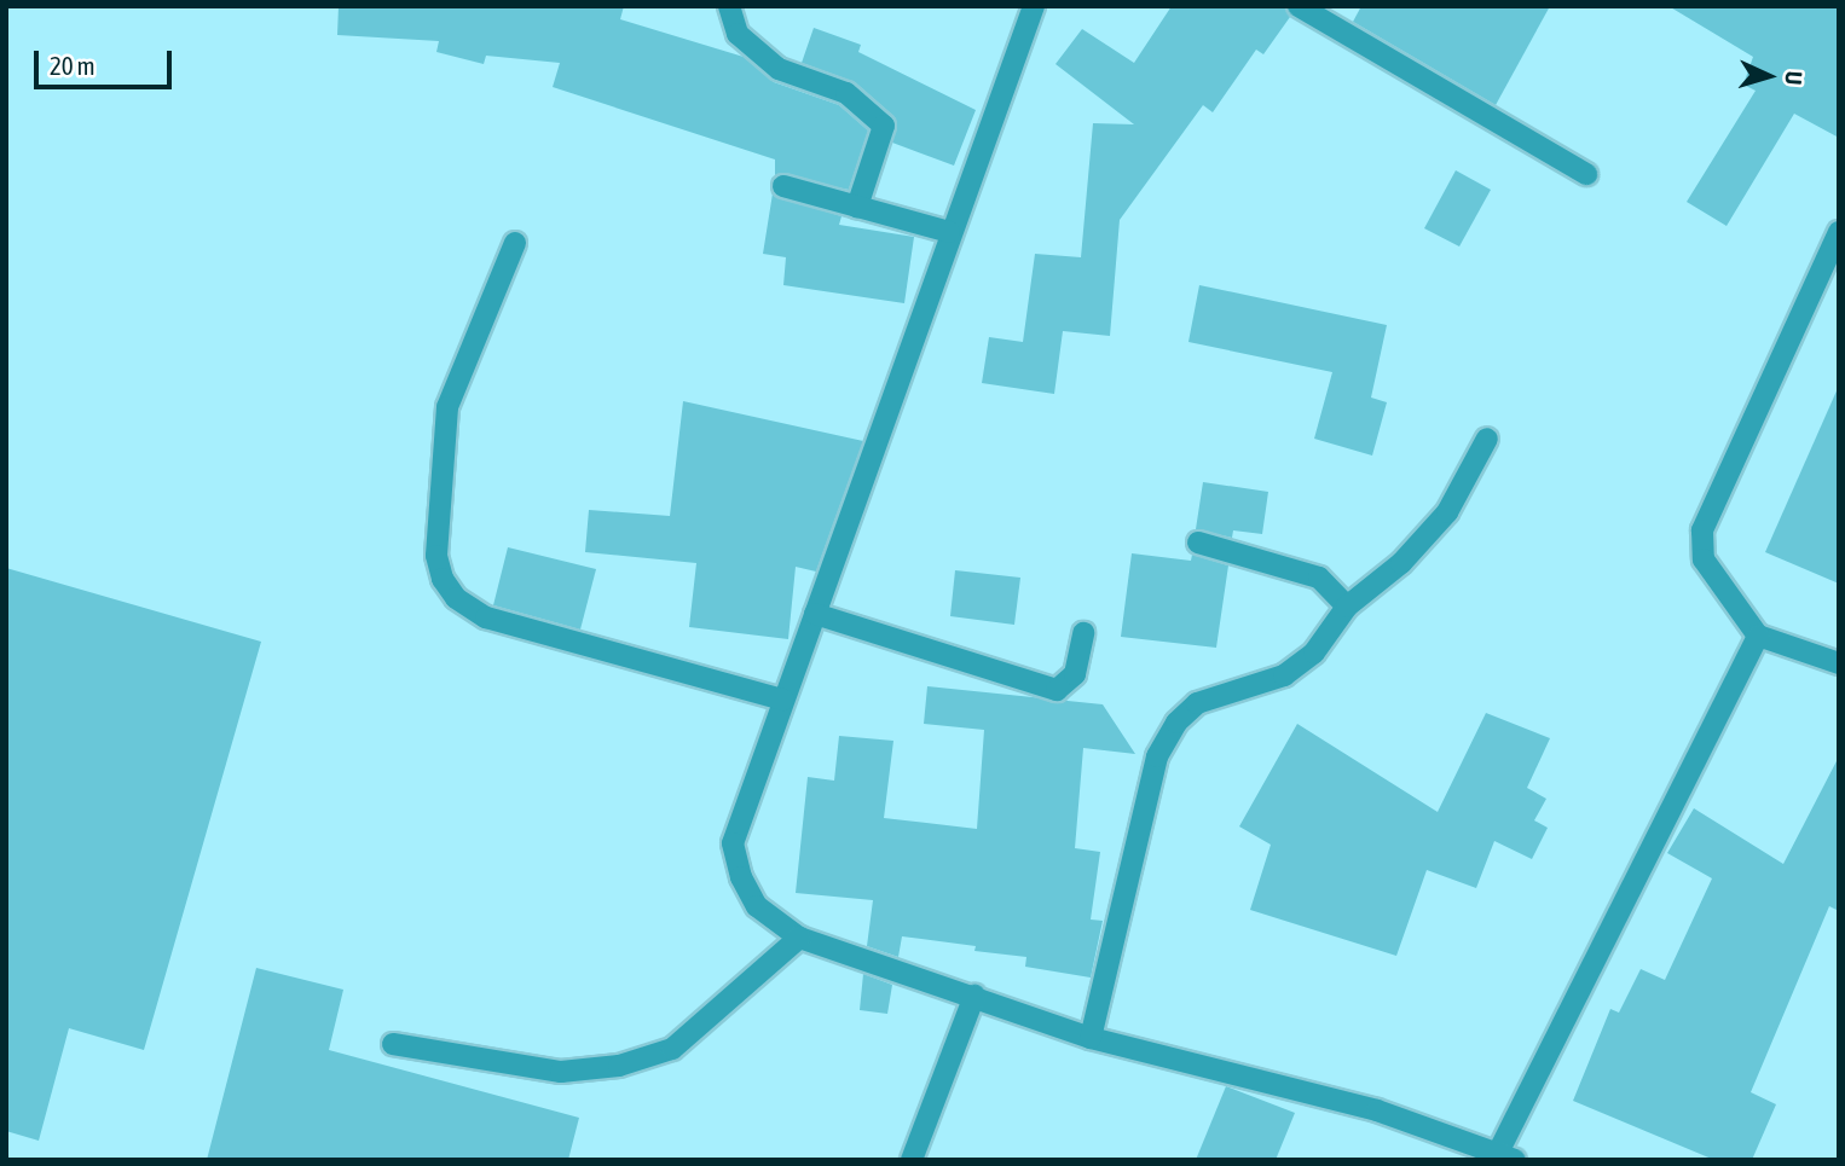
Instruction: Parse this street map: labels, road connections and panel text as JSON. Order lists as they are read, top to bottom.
{
  "scale_bar": "20 m",
  "north": "right"
}
